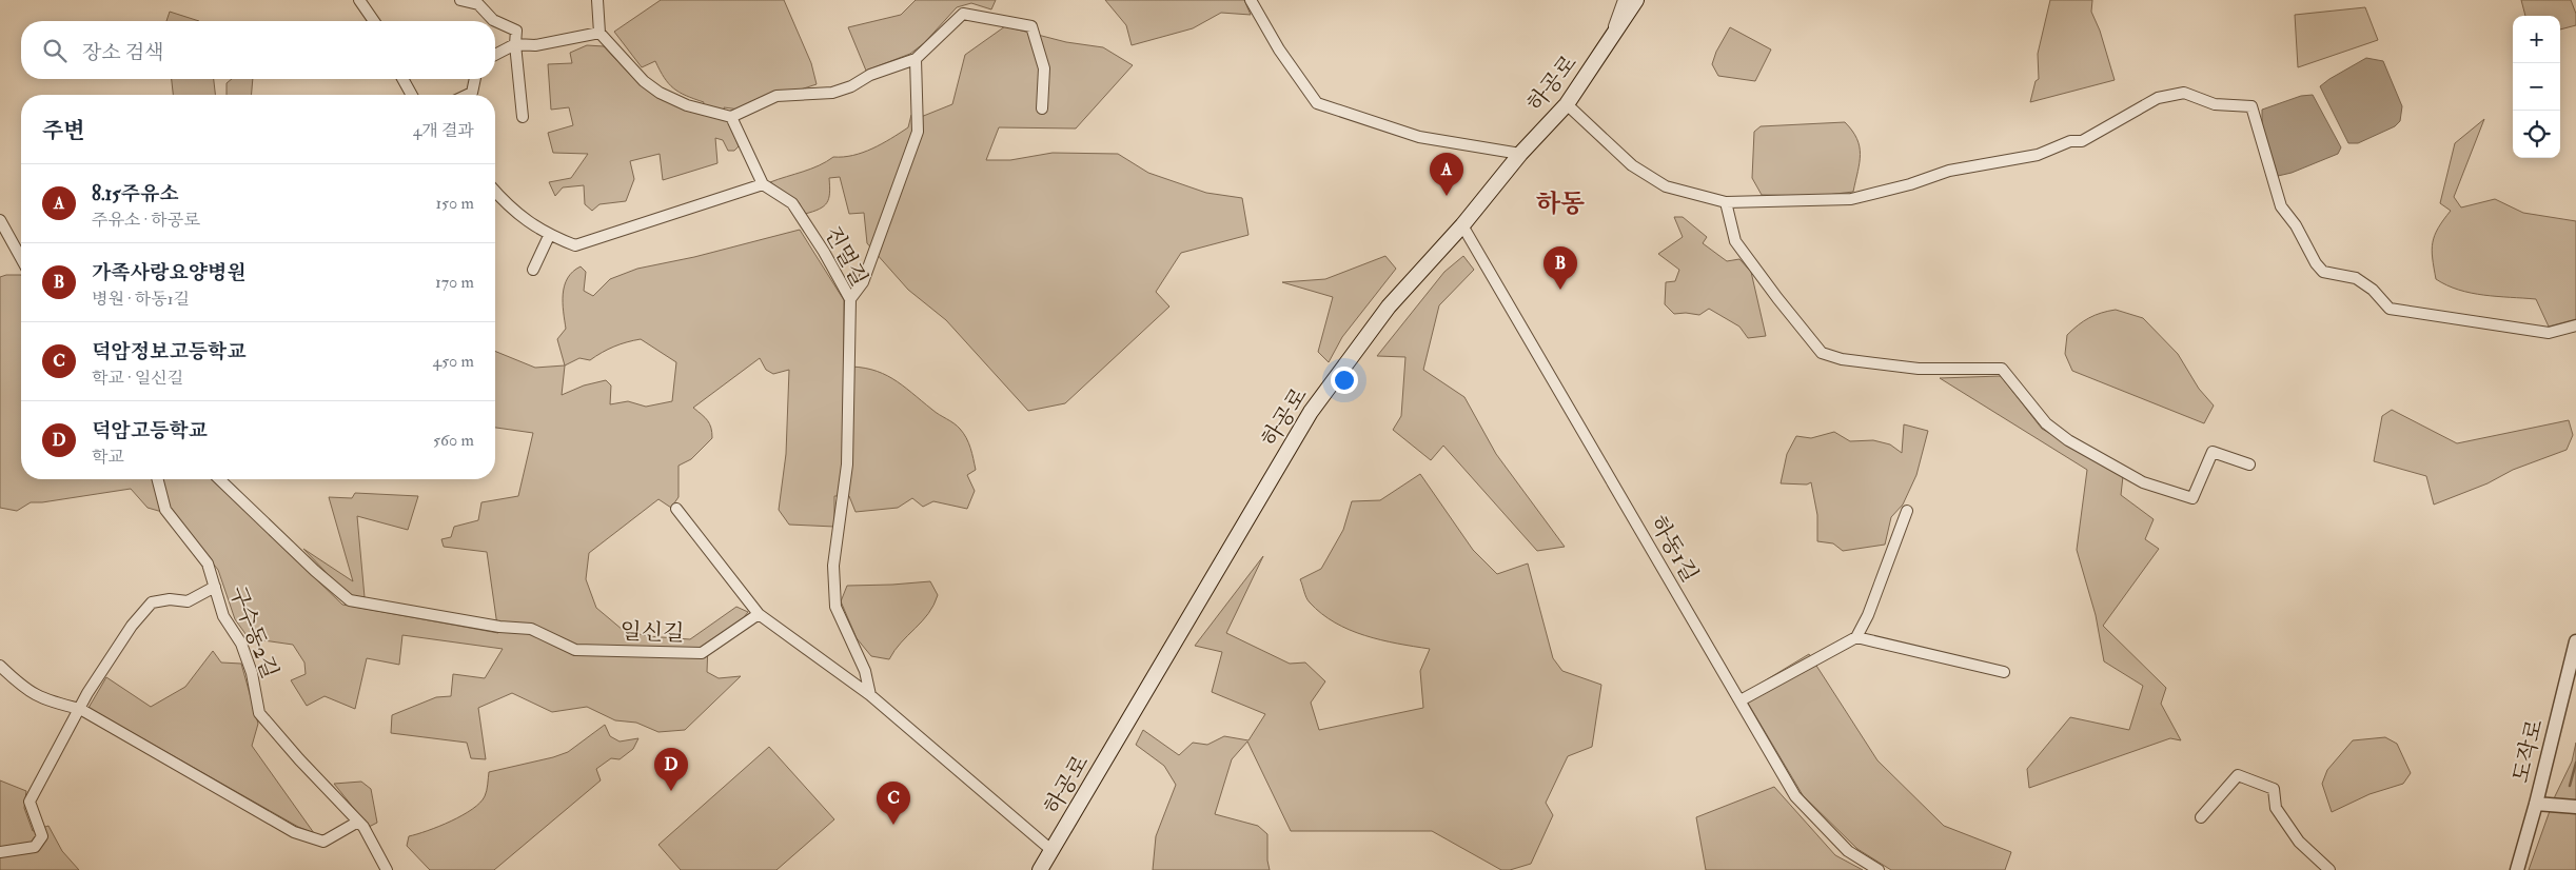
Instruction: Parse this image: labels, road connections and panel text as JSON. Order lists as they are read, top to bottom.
{
  "streets": {
    "main road": ["하공로"],
    "street": [
      "진멀길",
      "하동1길",
      "구수동2길",
      "일신길",
      "도작로"
    ]
  },
  "crossings": [
    ["하공로", "하동1길"]
  ],
  "districts": ["하동"],
  "page": {
    "map_buttons": ["+", "−"],
    "search": "장소 검색",
    "heading": ["주변", "4개 결과"],
    "pins": [
      "A",
      "B",
      "D",
      "C"
    ],
    "list": [
      {
        "mark": "A",
        "name": "8.15주유소",
        "note": "주유소 · 하공로",
        "value": "150 m"
      },
      {
        "mark": "B",
        "name": "가족사랑요양병원",
        "note": "병원 · 하동1길",
        "value": "170 m"
      },
      {
        "mark": "C",
        "name": "덕암정보고등학교",
        "note": "학교 · 일신길",
        "value": "450 m"
      },
      {
        "mark": "D",
        "name": "덕암고등학교",
        "note": "학교",
        "value": "560 m"
      }
    ]
  }
}
